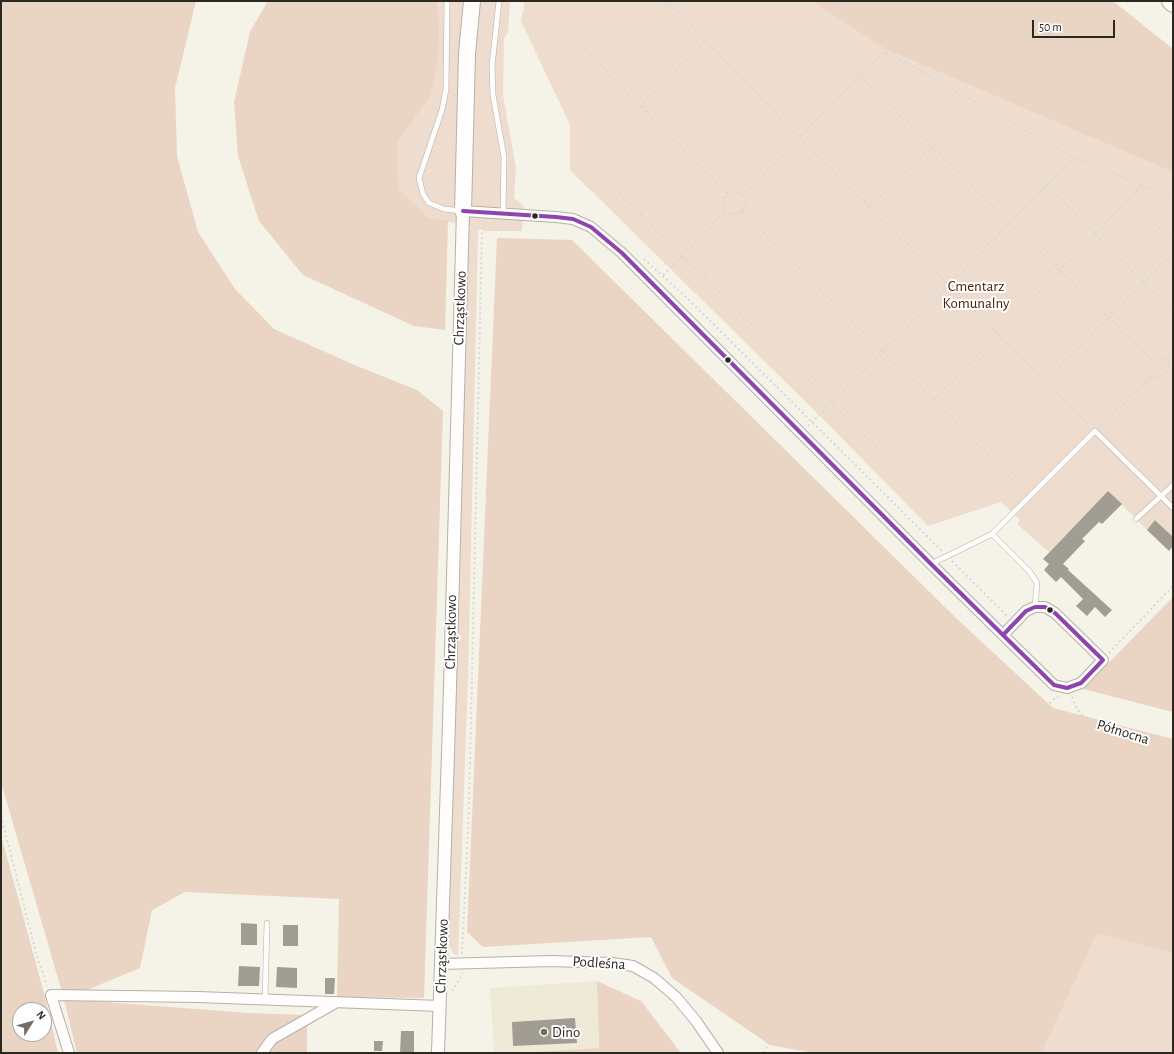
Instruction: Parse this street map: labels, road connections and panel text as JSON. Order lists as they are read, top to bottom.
{
  "streets": {
    "street": ["Chrząstkowo", "Podleśna"],
    "path": ["Północna"]
  },
  "crossings": [
    ["Chrząstkowo", "Podleśna"]
  ],
  "parks": ["Cmentarz Komunalny"],
  "places": ["Dino"],
  "scale_bar": "50 m",
  "north": "top right"
}
